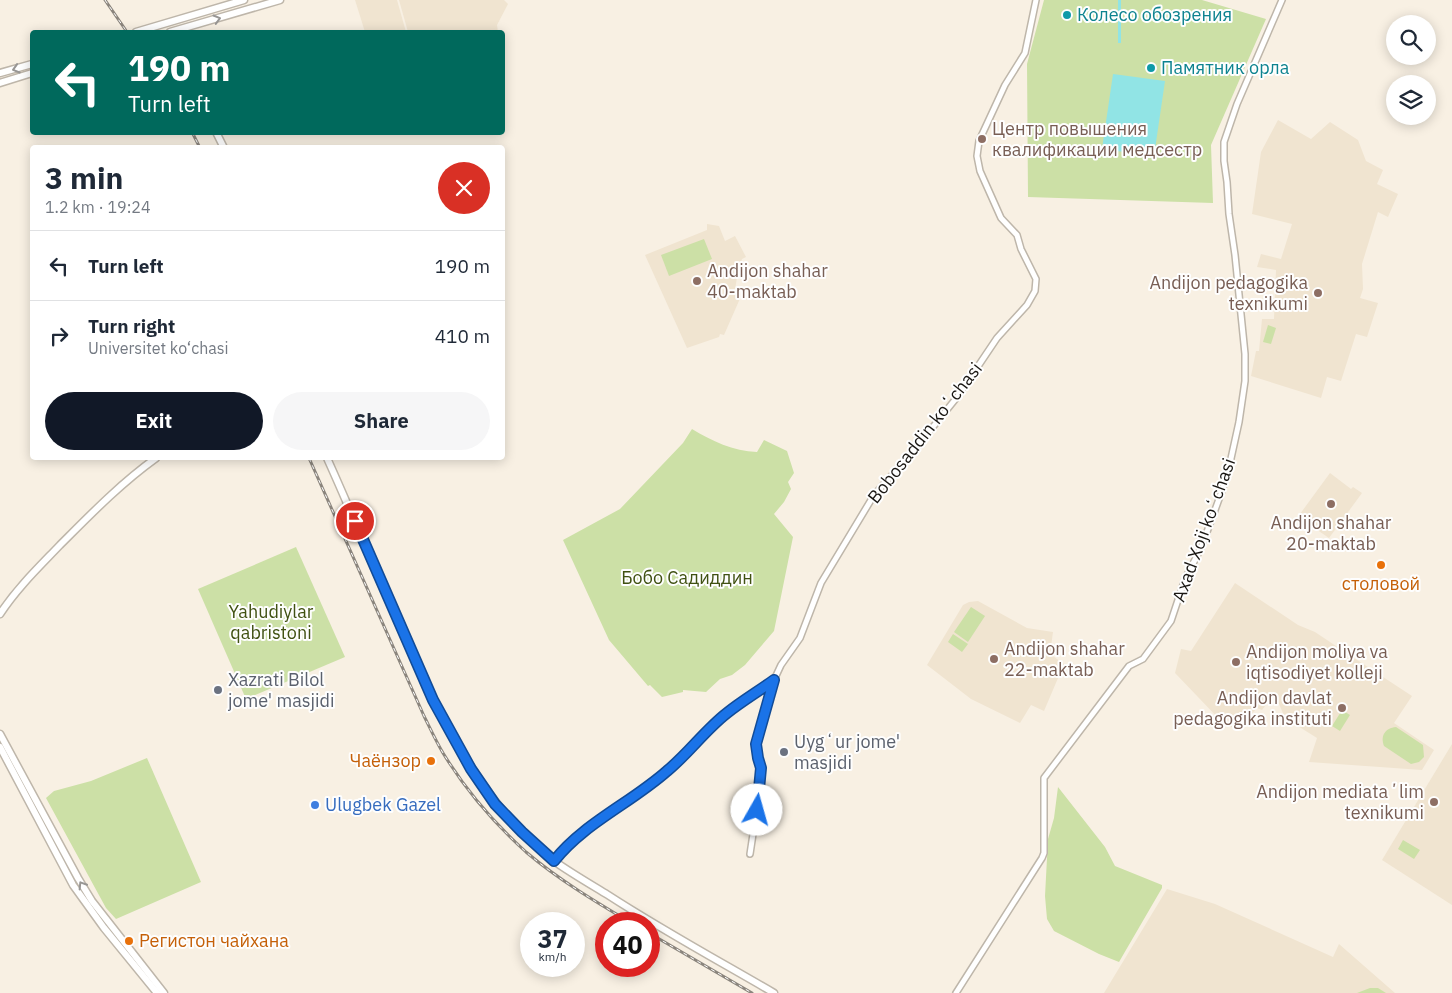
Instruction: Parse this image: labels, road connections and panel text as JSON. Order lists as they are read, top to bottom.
{
  "streets": {
    "street": ["Bobosaddin koʻchasi", "Axad Xoji koʻchasi"]
  },
  "parks": ["Бобо Садиддин", "Yahudiylar qabristoni"],
  "places": [
    "Колесо обозрения",
    "Памятник орла",
    "Центр повышения квалификации медсестр",
    "Andijon shahar 40-maktab",
    "Andijon pedagogika texnikumi",
    "Andijon shahar 20-maktab",
    "столовой",
    "Andijon shahar 22-maktab",
    "Andijon moliya va iqtisodiyet kolleji",
    "Xazrati Bilol jome' masjidi",
    "Andijon davlat pedagogika instituti",
    "Uygʻur jome' masjidi",
    "Чаёнзор",
    "Andijon mediataʼlim texnikumi",
    "Ulugbek Gazel",
    "Регистон чайхана"
  ],
  "page": {
    "turn": ["190 m", "Turn left"],
    "heading": ["3 min", "1.2 km · 19:24"],
    "list": [
      {
        "name": "Turn left",
        "value": "190 m"
      },
      {
        "name": "Turn right",
        "note": "Universitet kо‘chasi",
        "value": "410 m"
      }
    ],
    "buttons": ["Exit", "Share"],
    "speed": "37 km/h",
    "limit": "40"
  }
}
